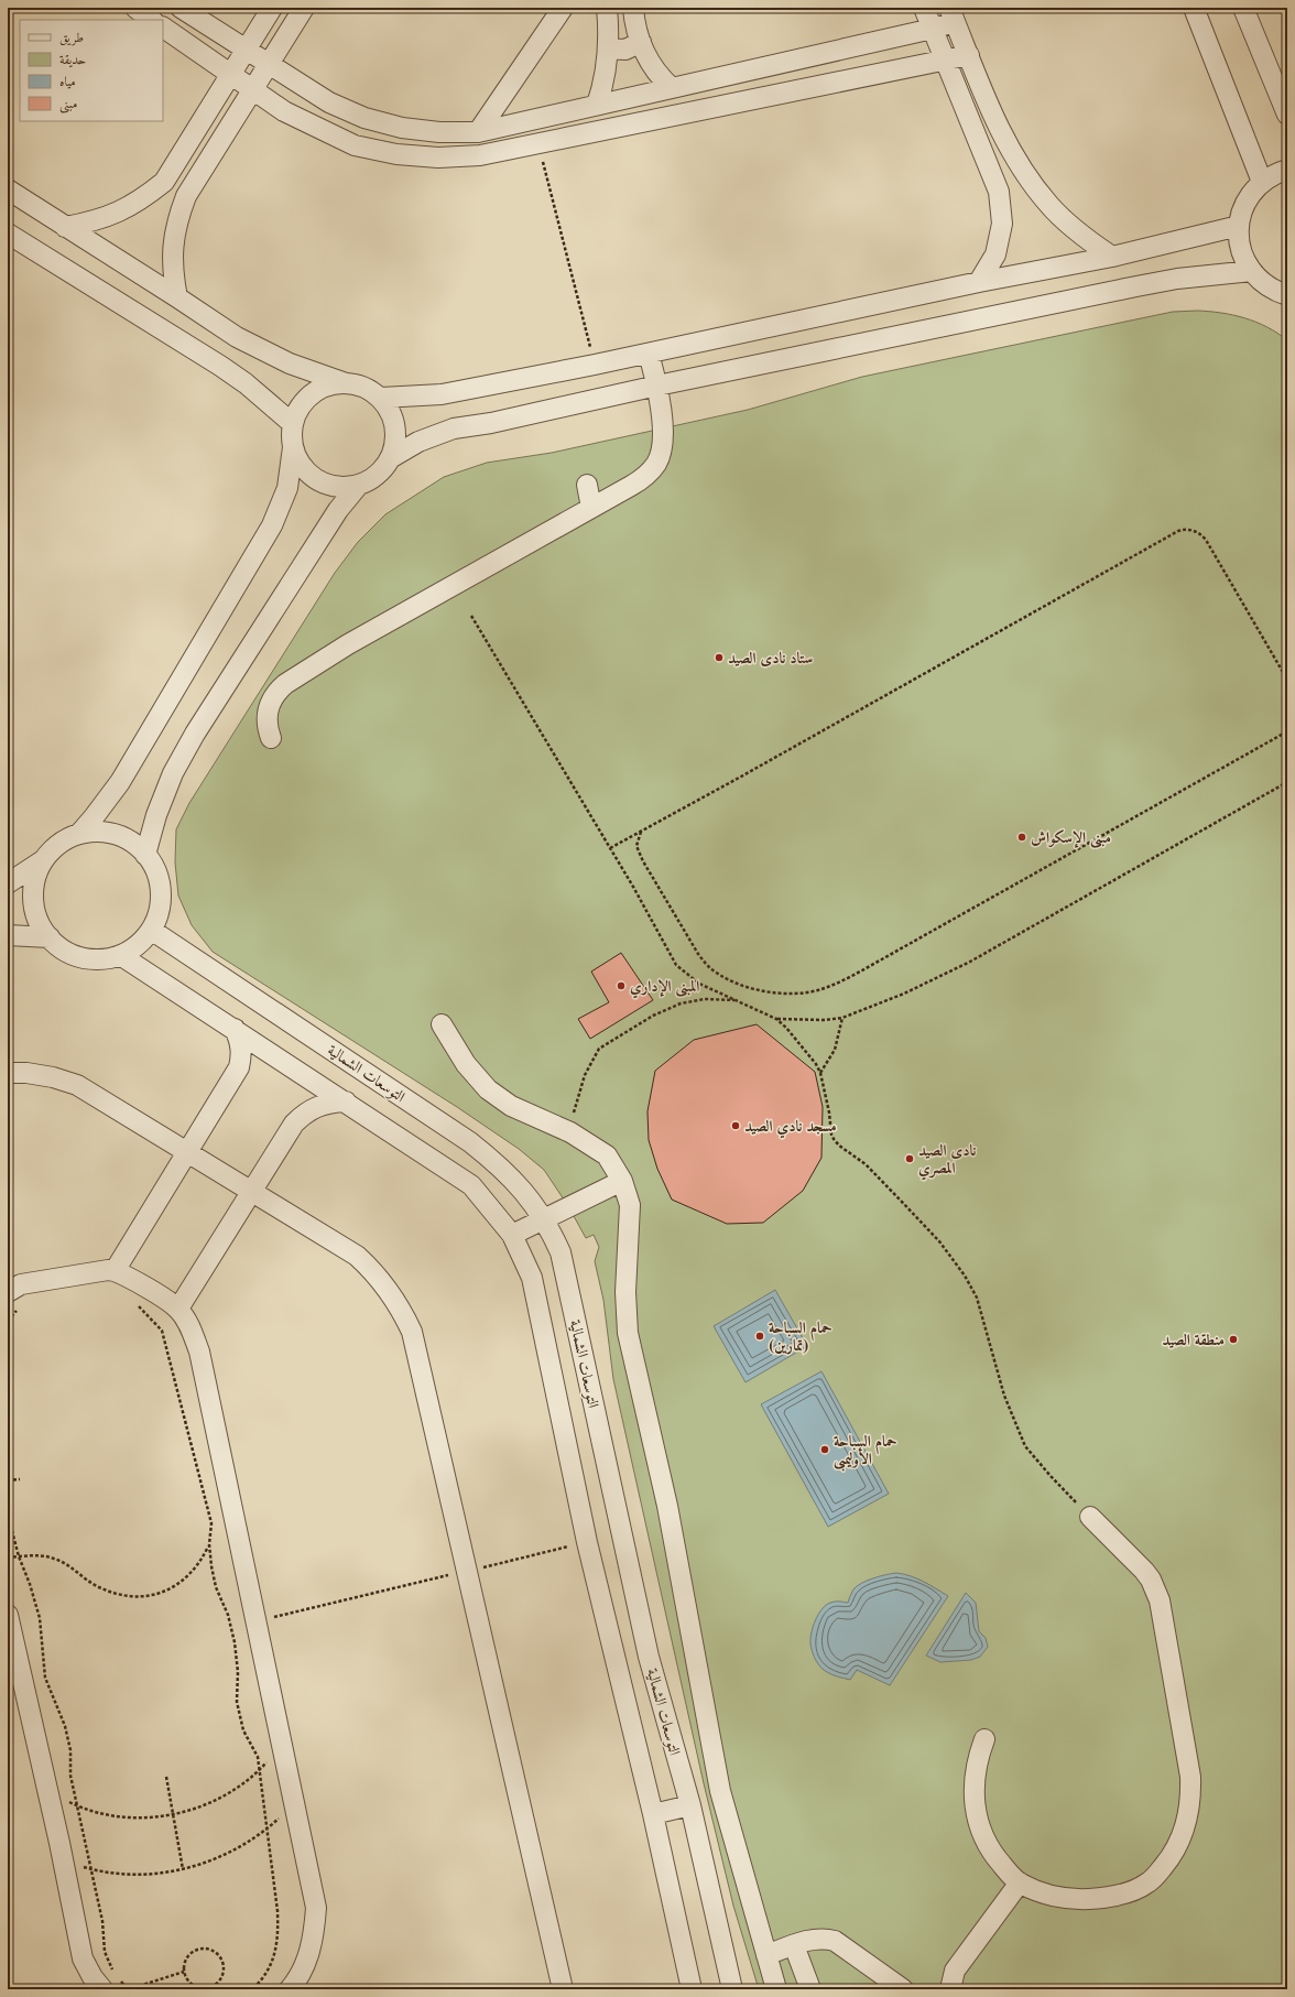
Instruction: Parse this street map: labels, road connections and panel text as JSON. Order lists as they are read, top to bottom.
{
  "streets": {
    "street": ["التوسعات الشمالية"]
  },
  "places": [
    "ستاد نادى الصيد",
    "مبنى الإسكواش",
    "المبنى الإداري",
    "مسجد نادي الصيد",
    "نادى الصيد المصري",
    "حمام السباحة (تمارين)",
    "منطقة الصيد",
    "حمام السباحة الأوليمبى"
  ],
  "legend": [
    "طريق",
    "حديقة",
    "مياه",
    "مبنى"
  ]
}
